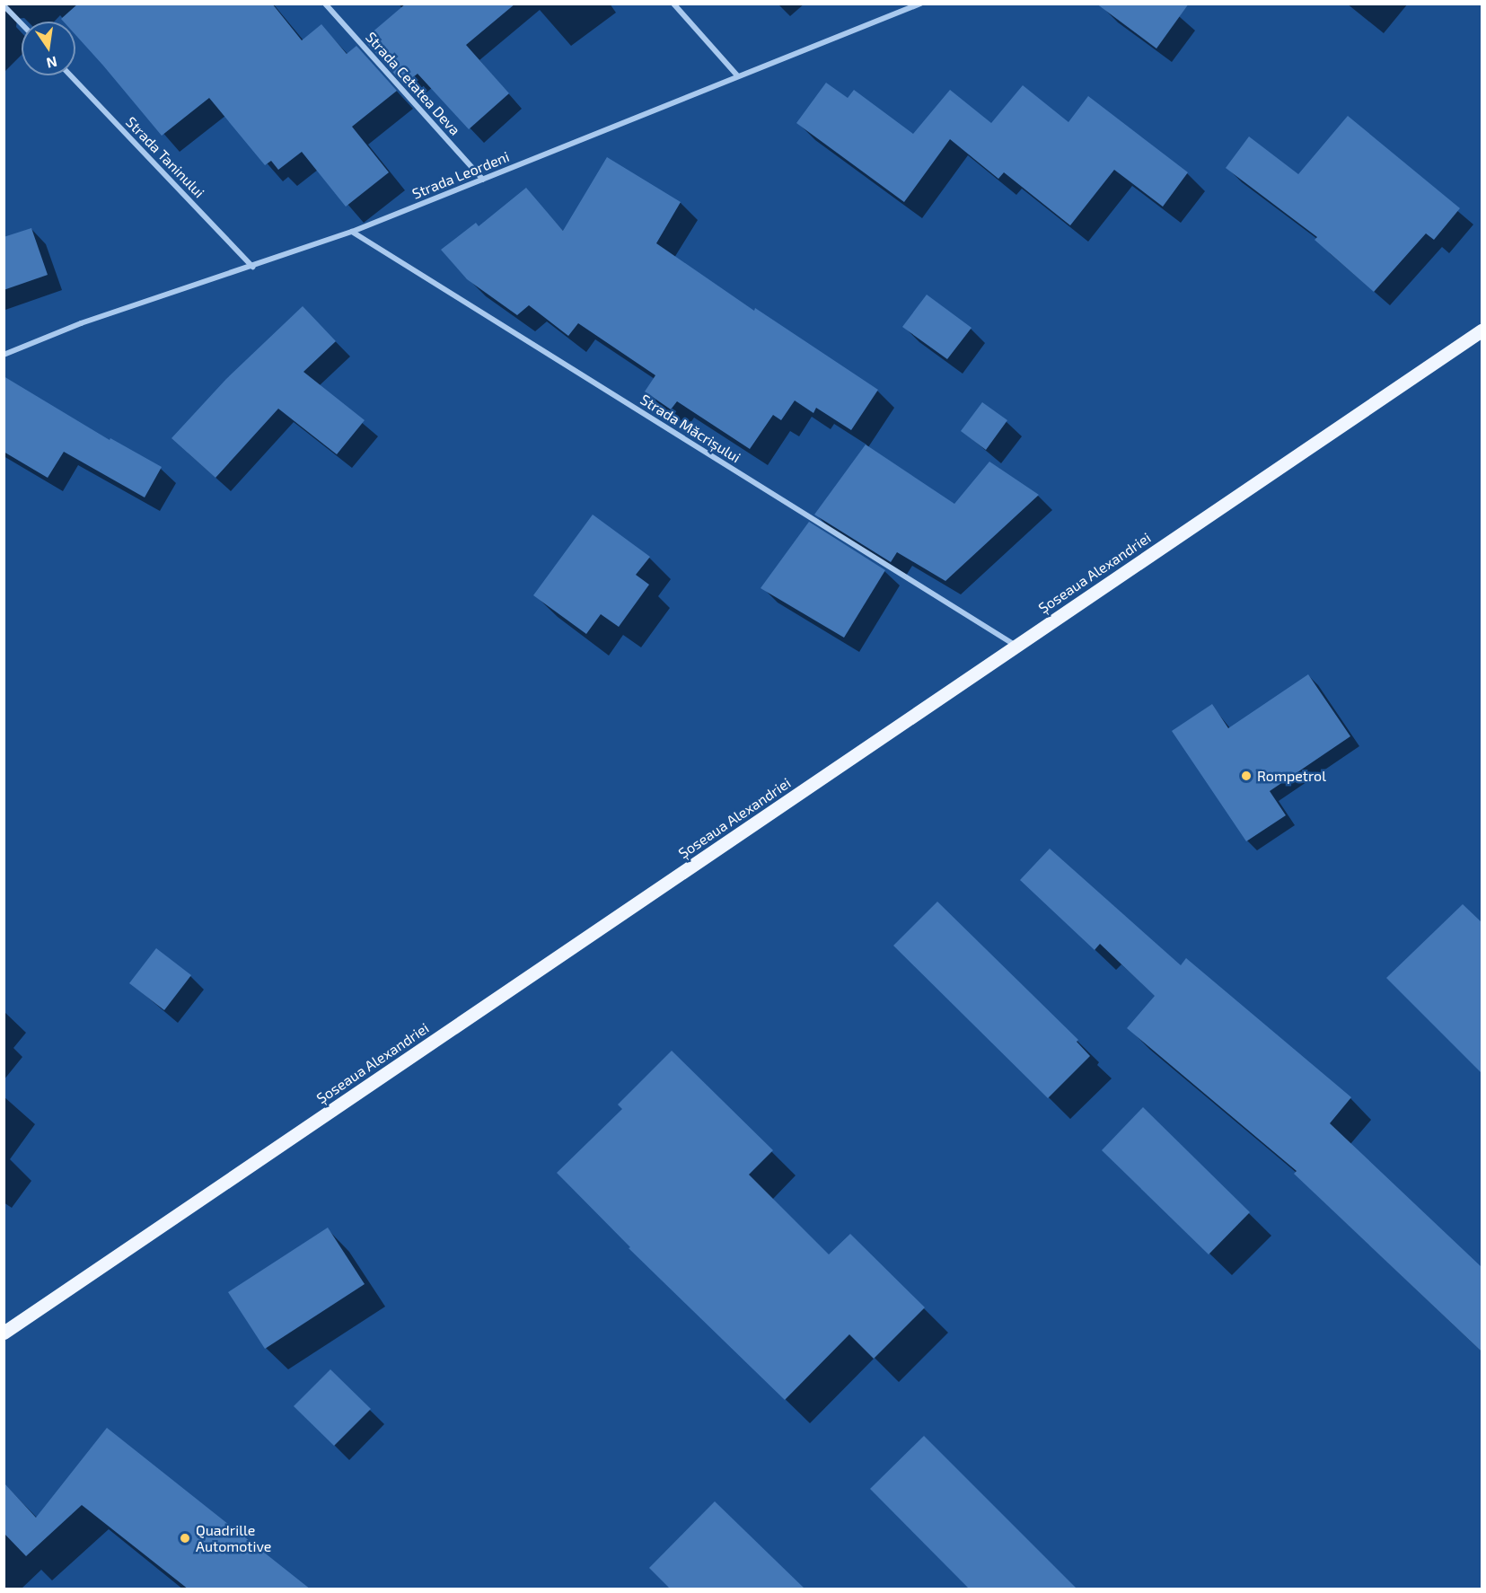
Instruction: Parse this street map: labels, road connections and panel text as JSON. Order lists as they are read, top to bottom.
{
  "streets": {
    "main road": ["Șoseaua Alexandriei"],
    "street": [
      "Strada Cetatea Deva",
      "Strada Taninului",
      "Strada Leordeni",
      "Strada Măcrișului"
    ]
  },
  "crossings": [
    ["Strada Cetatea Deva", "Strada Leordeni"],
    ["Strada Taninului", "Strada Leordeni"],
    ["Strada Leordeni", "Strada Măcrișului"],
    ["Strada Măcrișului", "Șoseaua Alexandriei"]
  ],
  "places": ["Rompetrol", "Quadrille Automotive"],
  "north": "bottom"
}
